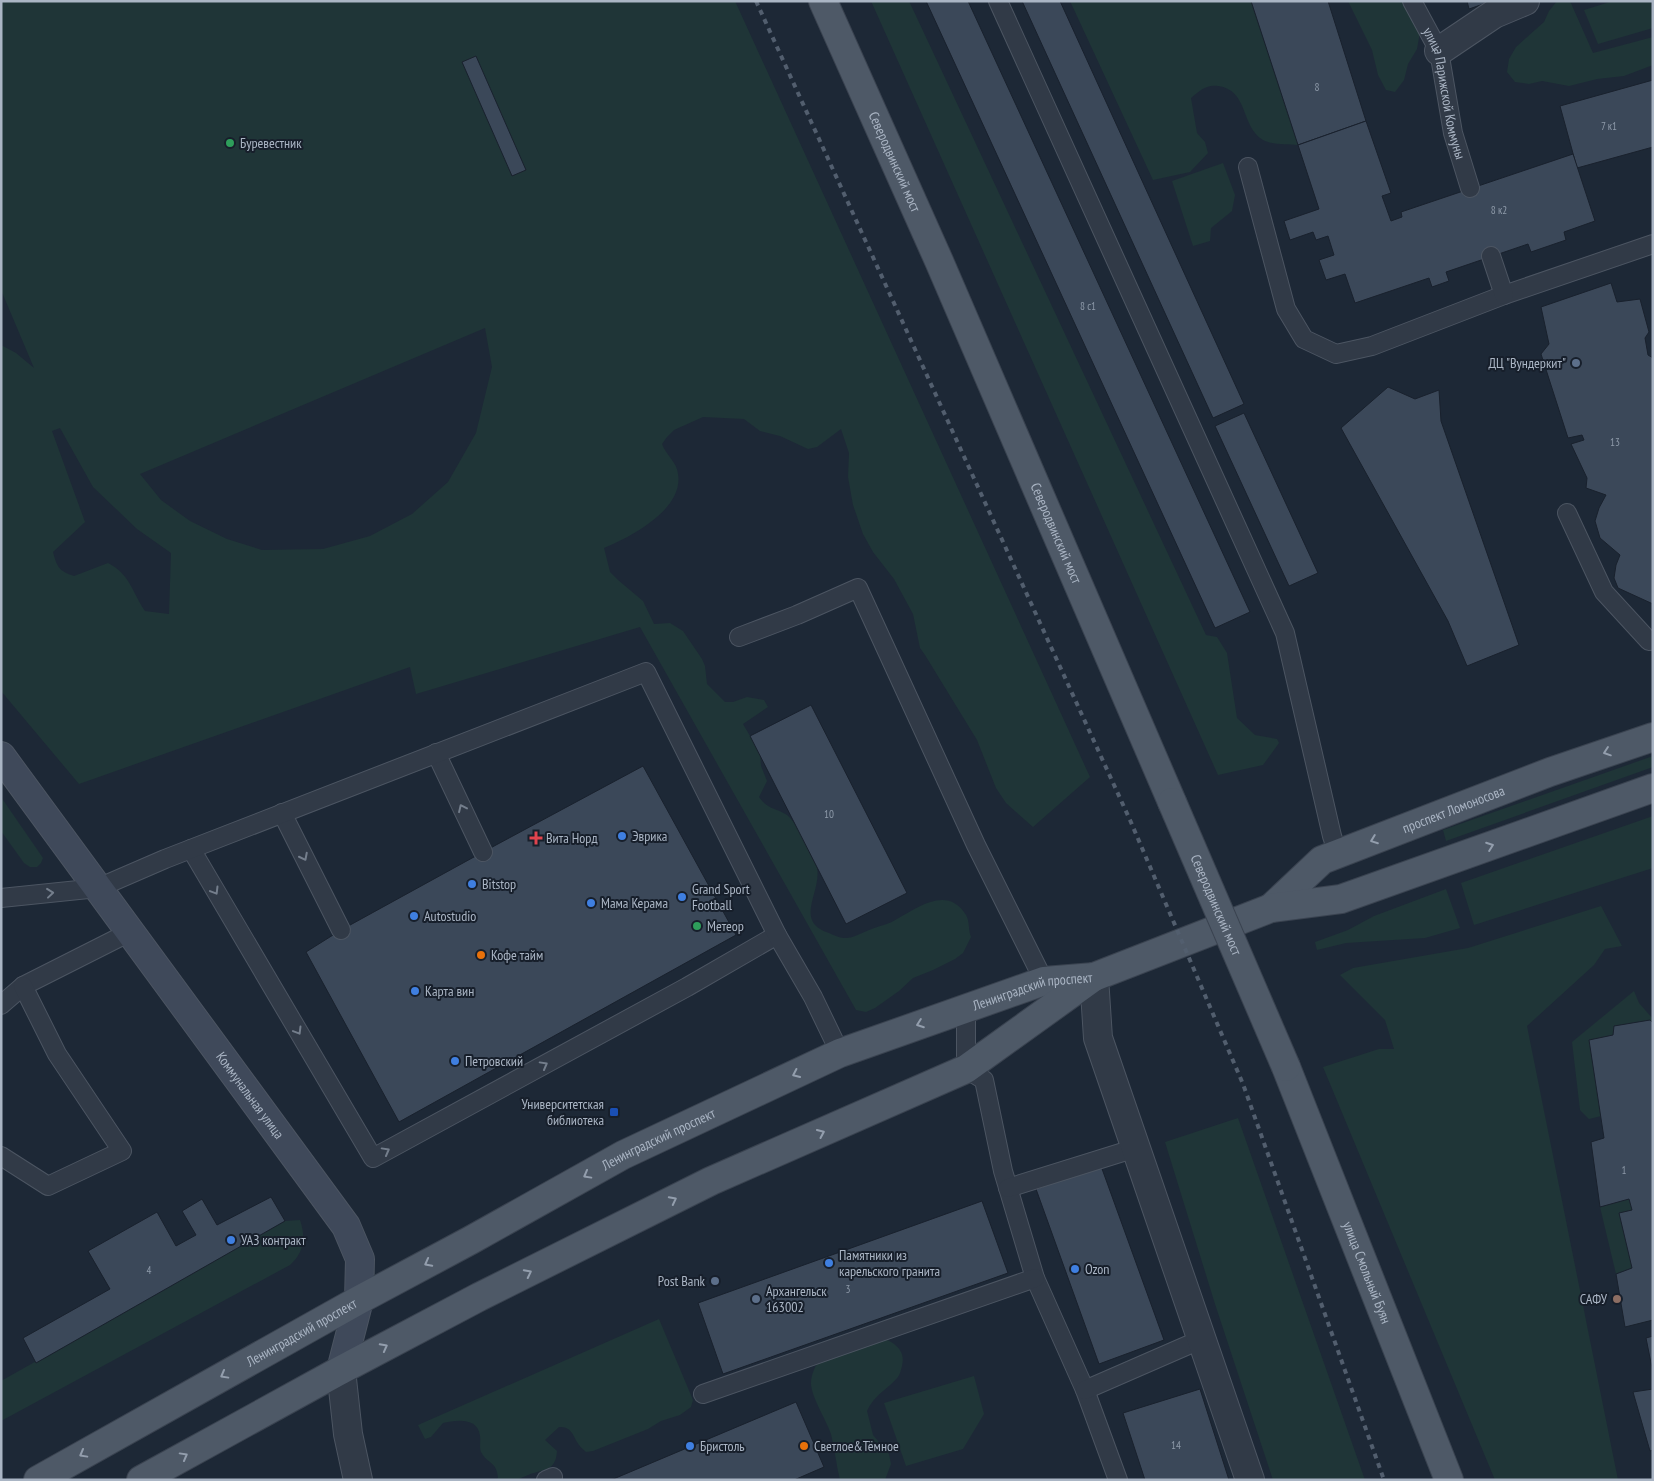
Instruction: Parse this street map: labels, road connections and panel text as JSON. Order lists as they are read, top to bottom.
{
  "streets": {
    "main road": [
      "Северодвинский мост",
      "проспект Ломоносова",
      "Ленинградский проспект",
      "Коммунальная улица",
      "улица Смольный Буян"
    ],
    "lane": ["улица Парижской Коммуны"]
  },
  "crossings": [
    ["Северодвинский мост", "улица Смольный Буян"],
    ["проспект Ломоносова", "Ленинградский проспект"],
    ["Ленинградский проспект", "Коммунальная улица"]
  ],
  "places": {
    "other": [
      "Буревестник",
      "ДЦ \"Вундеркит\"",
      "Эврика",
      "Bitstop",
      "Grand Sport Football",
      "Мама Керама",
      "Autostudio",
      "Метеор",
      "Кофе тайм",
      "Карта вин",
      "Петровский",
      "УАЗ контракт",
      "Памятники из карельского гранита",
      "Ozon",
      "Post Bank",
      "Архангельск 163002",
      "САФУ",
      "Бристоль",
      "Светлое&Тёмное"
    ],
    "health": ["Вита Норд"],
    "transit": ["Университетская библиотека"]
  },
  "house_numbers": [
    "8",
    "7 к1",
    "8 к2",
    "8 с1",
    "13",
    "10",
    "1",
    "4",
    "3",
    "14"
  ]
}
